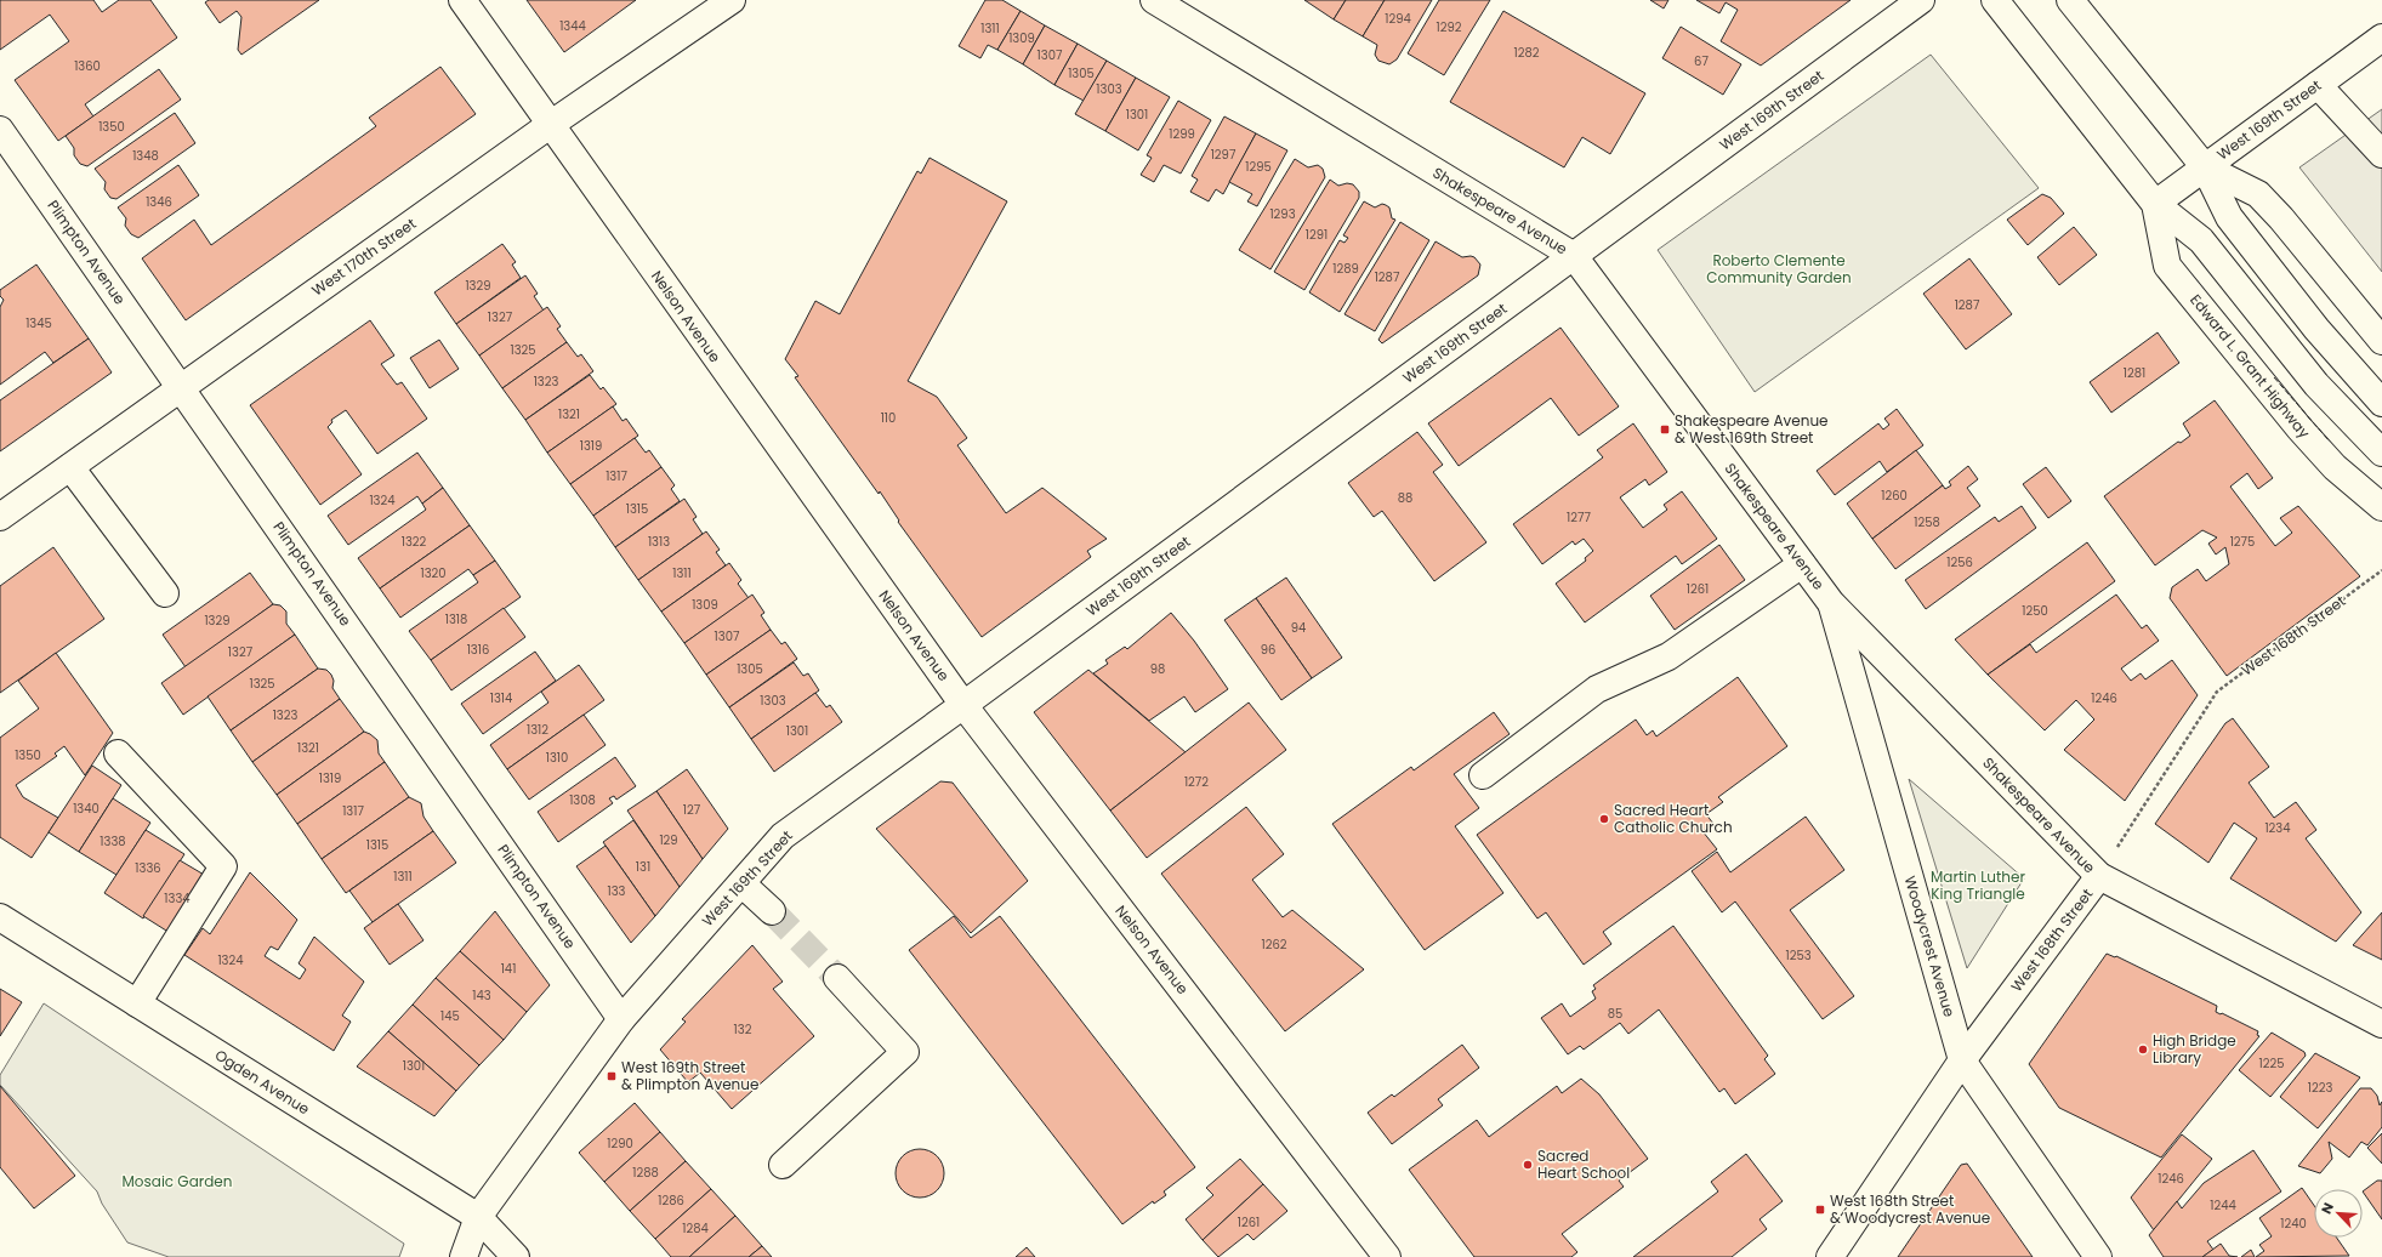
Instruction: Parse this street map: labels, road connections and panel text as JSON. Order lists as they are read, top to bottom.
{
  "streets": {
    "street": [
      "West 169th Street",
      "Shakespeare Avenue",
      "Plimpton Avenue",
      "West 170th Street",
      "Nelson Avenue",
      "Edward L. Grant Highway",
      "West 168th Street",
      "Woodycrest Avenue",
      "Ogden Avenue"
    ]
  },
  "crossings": [
    ["West 169th Street", "Shakespeare Avenue"],
    ["West 169th Street", "Plimpton Avenue"],
    ["West 169th Street", "Nelson Avenue"],
    ["West 169th Street", "Edward L. Grant Highway"],
    ["West 169th Street", "Ogden Avenue"],
    ["Shakespeare Avenue", "West 168th Street"],
    ["Shakespeare Avenue", "Woodycrest Avenue"],
    ["Plimpton Avenue", "West 170th Street"],
    ["West 170th Street", "Nelson Avenue"],
    ["West 168th Street", "Woodycrest Avenue"]
  ],
  "parks": ["Roberto Clemente Community Garden", "Martin Luther King Triangle", "Mosaic Garden"],
  "places": {
    "transit": ["Shakespeare Avenue & West 169th Street", "West 169th Street & Plimpton Avenue", "West 168th Street & Woodycrest Avenue"],
    "other": ["Sacred Heart Catholic Church", "High Bridge Library", "Sacred Heart School"]
  },
  "house_numbers": [
    "1294",
    "1344",
    "1292",
    "1311",
    "1309",
    "1282",
    "1307",
    "67",
    "1360",
    "1305",
    "1303",
    "1301",
    "1350",
    "1299",
    "1297",
    "1348",
    "1295",
    "1346",
    "1293",
    "1291",
    "1289",
    "1287",
    "1329",
    "1287",
    "1327",
    "1345",
    "1325",
    "1281",
    "1323",
    "1321",
    "110",
    "1319",
    "1317",
    "1260",
    "88",
    "1324",
    "1315",
    "1277",
    "1258",
    "1322",
    "1313",
    "1275",
    "1256",
    "1320",
    "1311",
    "1261",
    "1309",
    "1250",
    "1318",
    "1329",
    "94",
    "1307",
    "1316",
    "96",
    "1327",
    "1305",
    "98",
    "1325",
    "1314",
    "1246",
    "1303",
    "1323",
    "1312",
    "1301",
    "1321",
    "1350",
    "1310",
    "1319",
    "1272",
    "1308",
    "1340",
    "127",
    "1317",
    "1234",
    "129",
    "1338",
    "1315",
    "131",
    "1336",
    "1311",
    "133",
    "1334",
    "1262",
    "1253",
    "1324",
    "141",
    "143",
    "85",
    "145",
    "132",
    "1225",
    "1301",
    "1223",
    "1290",
    "1288",
    "1246",
    "1286",
    "1244",
    "1261",
    "1240",
    "1284"
  ],
  "north": "top left"
}
